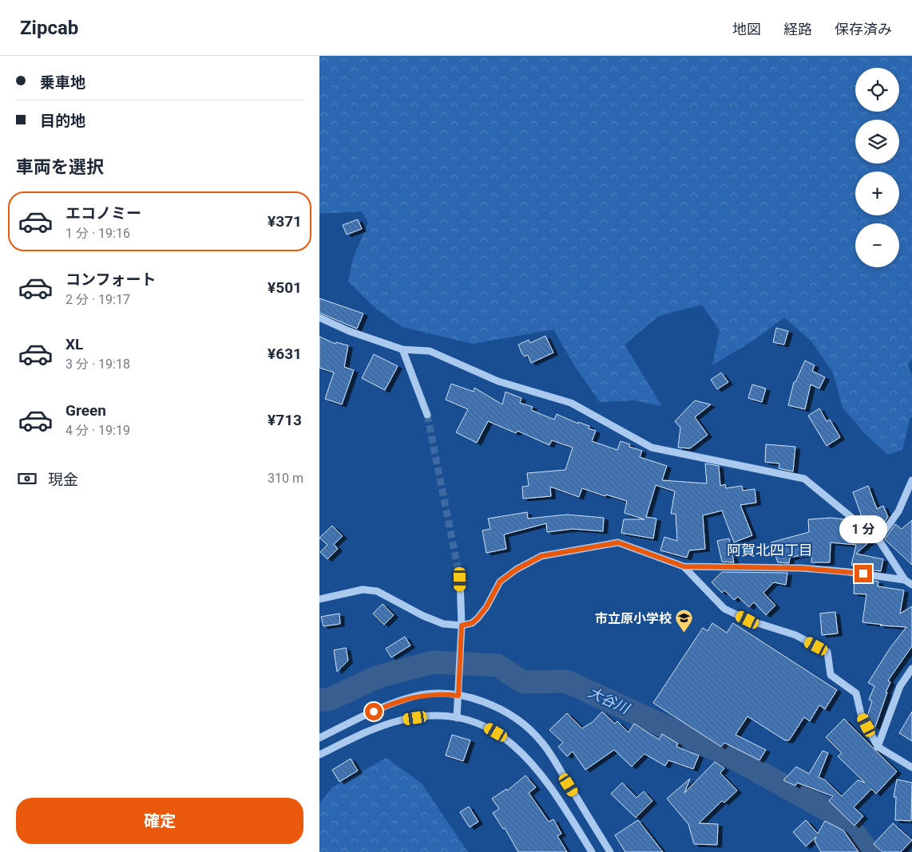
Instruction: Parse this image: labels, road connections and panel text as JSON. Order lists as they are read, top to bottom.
{
  "districts": ["阿賀北四丁目"],
  "water": ["大谷川"],
  "places": {
    "school or university": ["市立原小学校"]
  },
  "page": {
    "header": "Zipcab",
    "nav": ["地図", "経路", "保存済み"],
    "banner": ["乗車地", "目的地"],
    "map_buttons": ["+", "−"],
    "heading": "車両を選択",
    "list": [
      {
        "name": "エコノミー",
        "note": "1 分 · 19:16",
        "value": "¥371"
      },
      {
        "name": "コンフォート",
        "note": "2 分 · 19:17",
        "value": "¥501"
      },
      {
        "name": "XL",
        "note": "3 分 · 19:18",
        "value": "¥631"
      },
      {
        "name": "Green",
        "note": "4 分 · 19:19",
        "value": "¥713"
      }
    ],
    "pay": ["現金", "310 m"],
    "bubble": "1 分",
    "buttons": "確定"
  }
}
